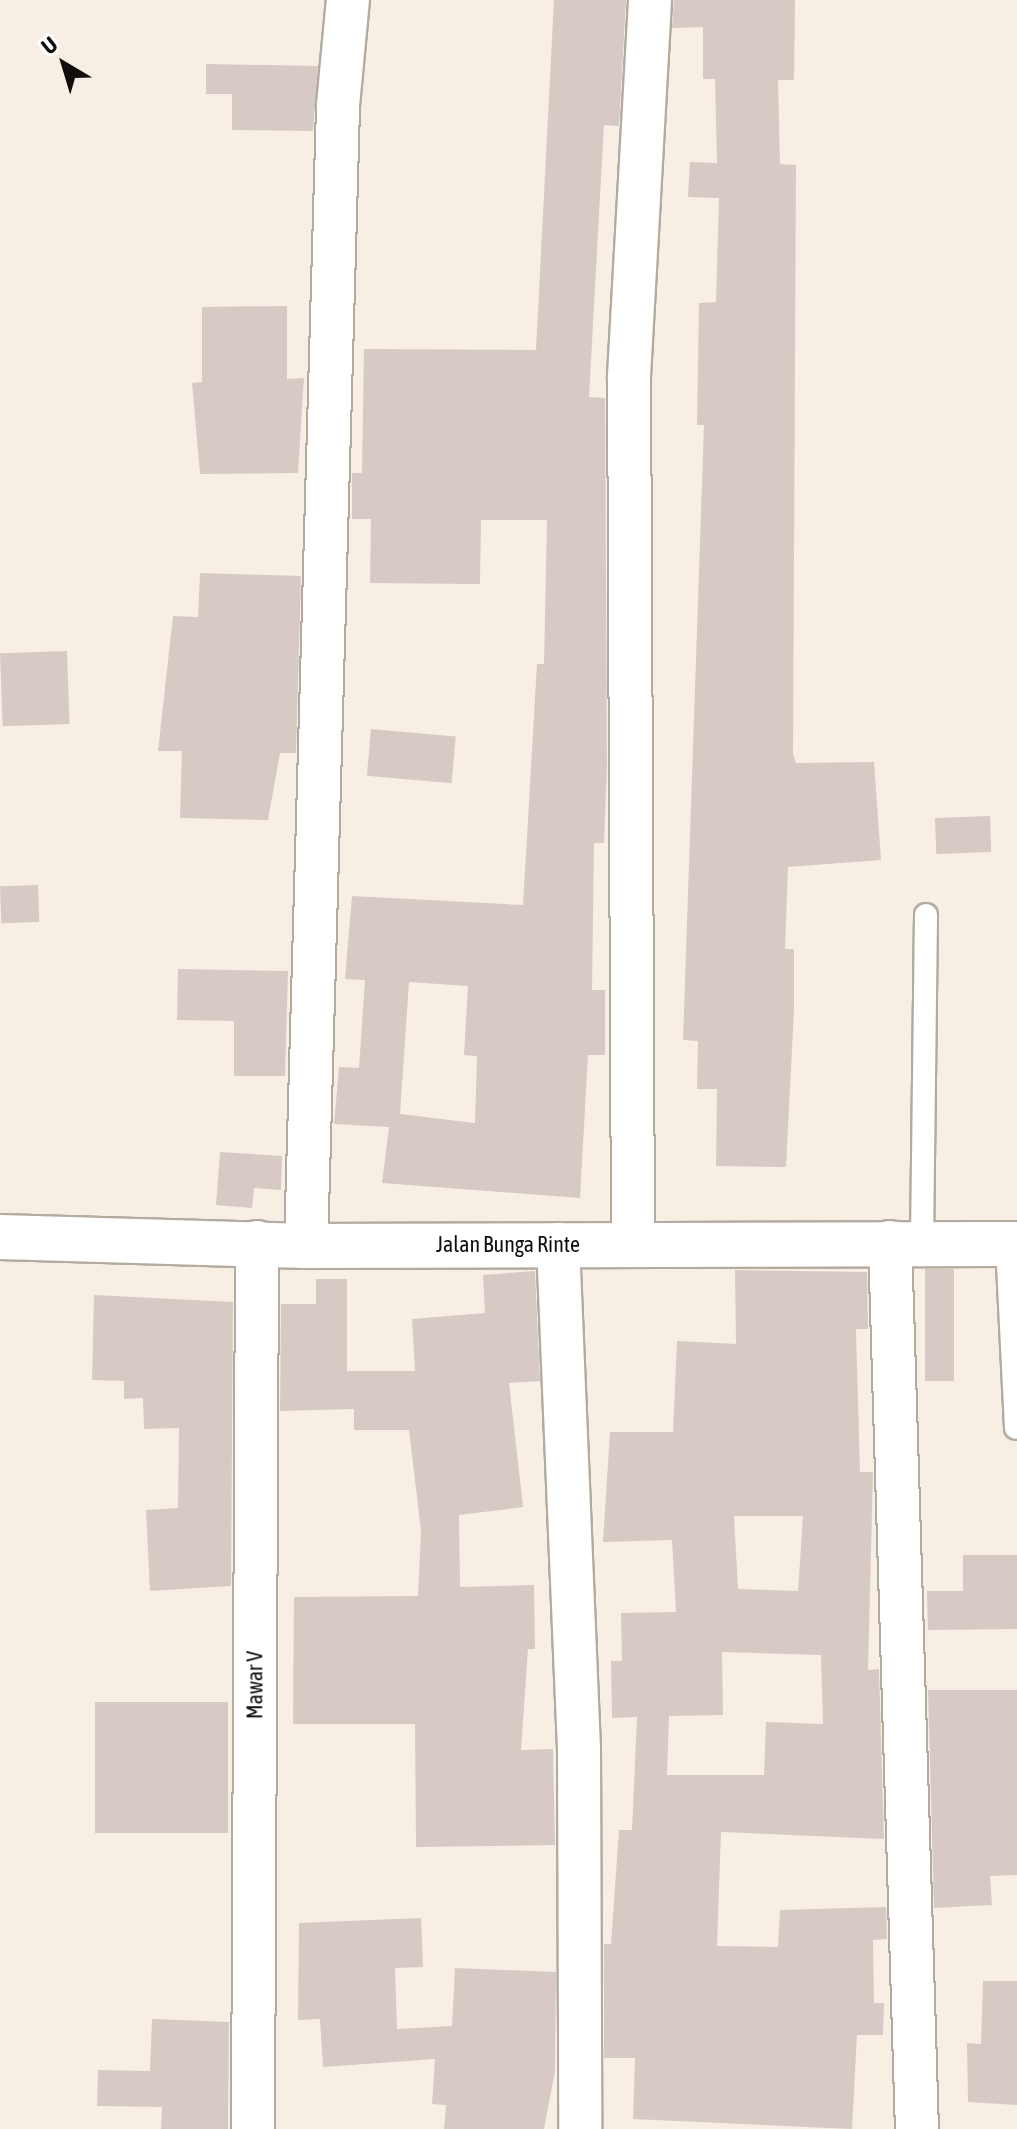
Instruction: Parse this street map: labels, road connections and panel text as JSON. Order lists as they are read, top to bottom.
{
  "streets": {
    "street": ["Jalan Bunga Rinte", "Mawar V"]
  },
  "crossings": [
    ["Jalan Bunga Rinte", "Mawar V"]
  ],
  "north": "top left"
}
